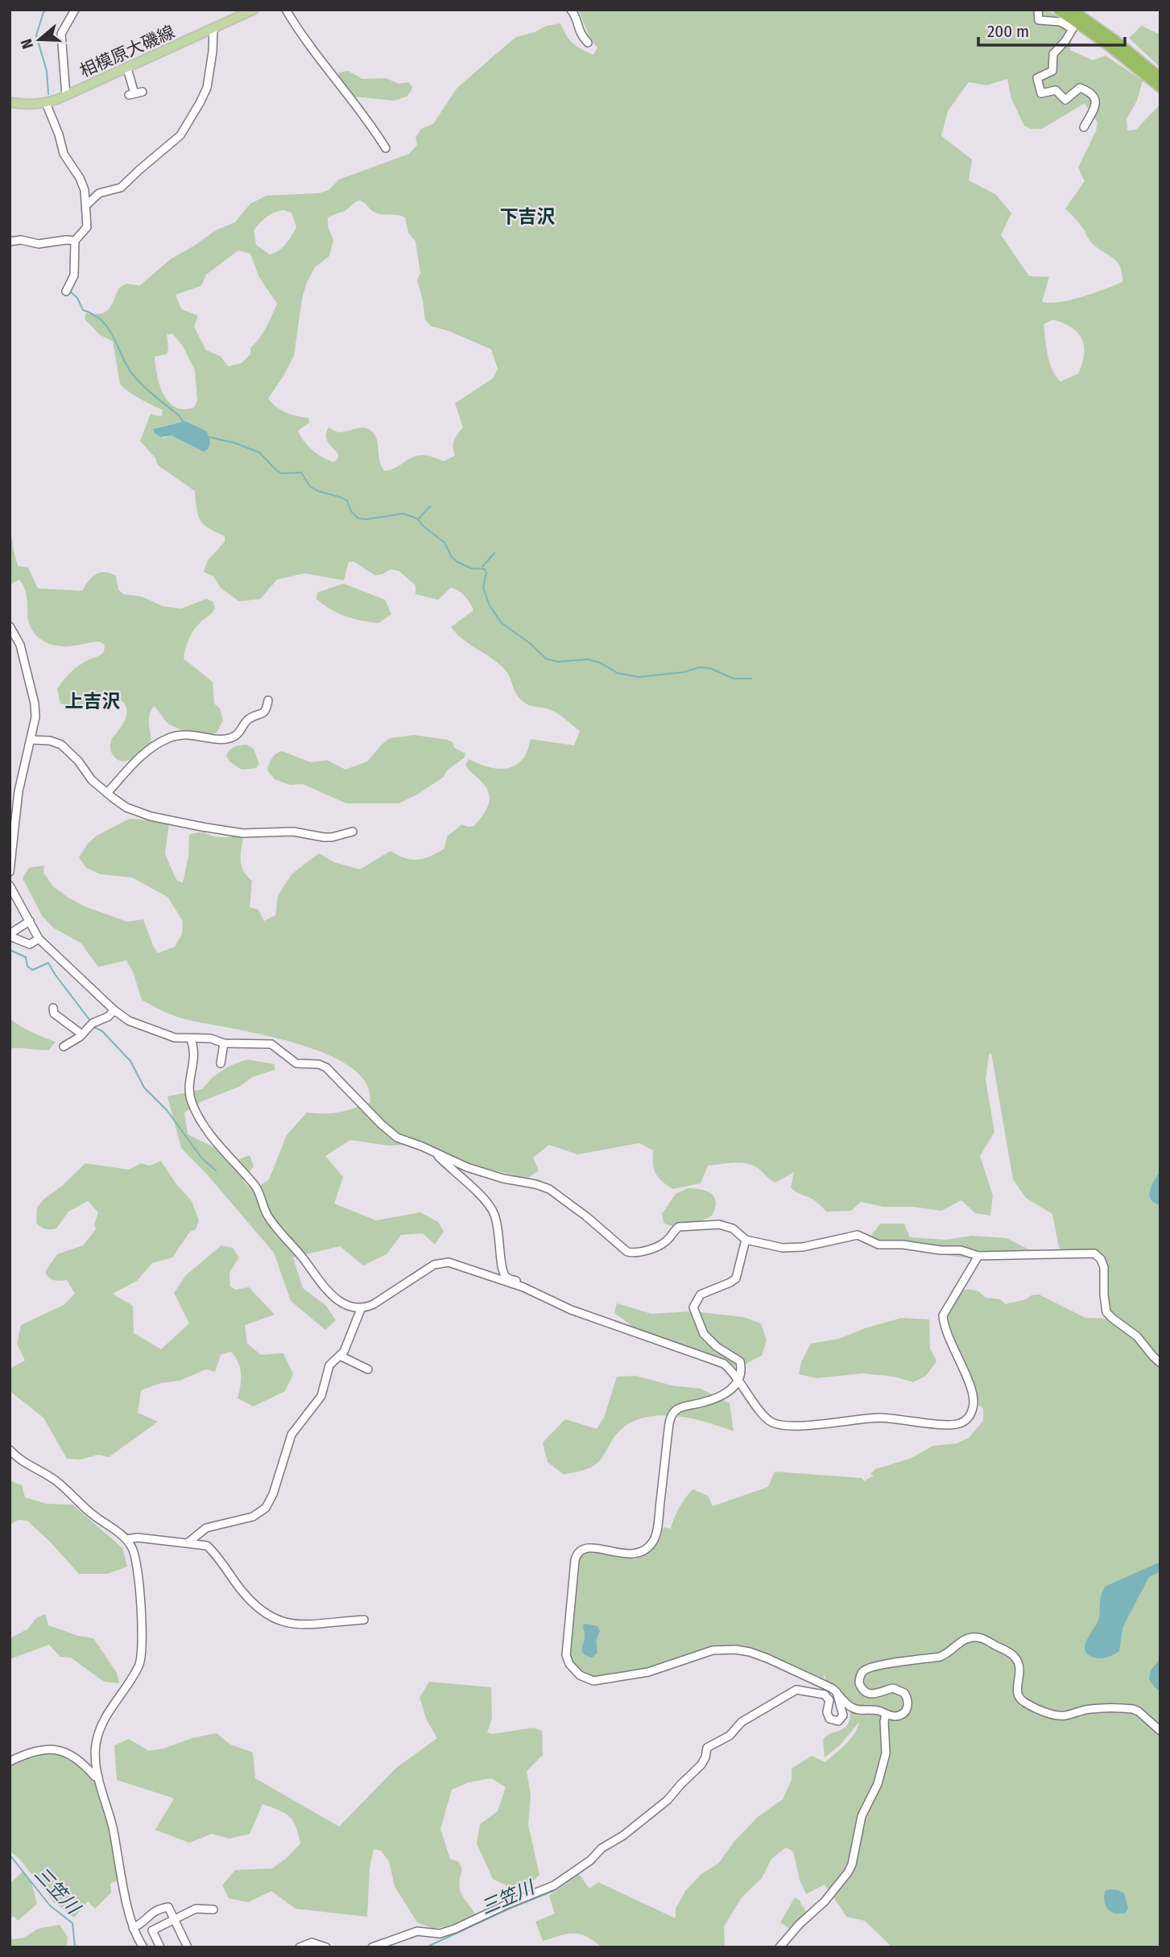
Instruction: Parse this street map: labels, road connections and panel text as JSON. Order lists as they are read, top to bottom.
{
  "streets": {
    "main road": ["相模原大磯線"]
  },
  "districts": ["下吉沢", "上吉沢"],
  "water": ["三笠川"],
  "scale_bar": "200 m",
  "north": "left"
}
